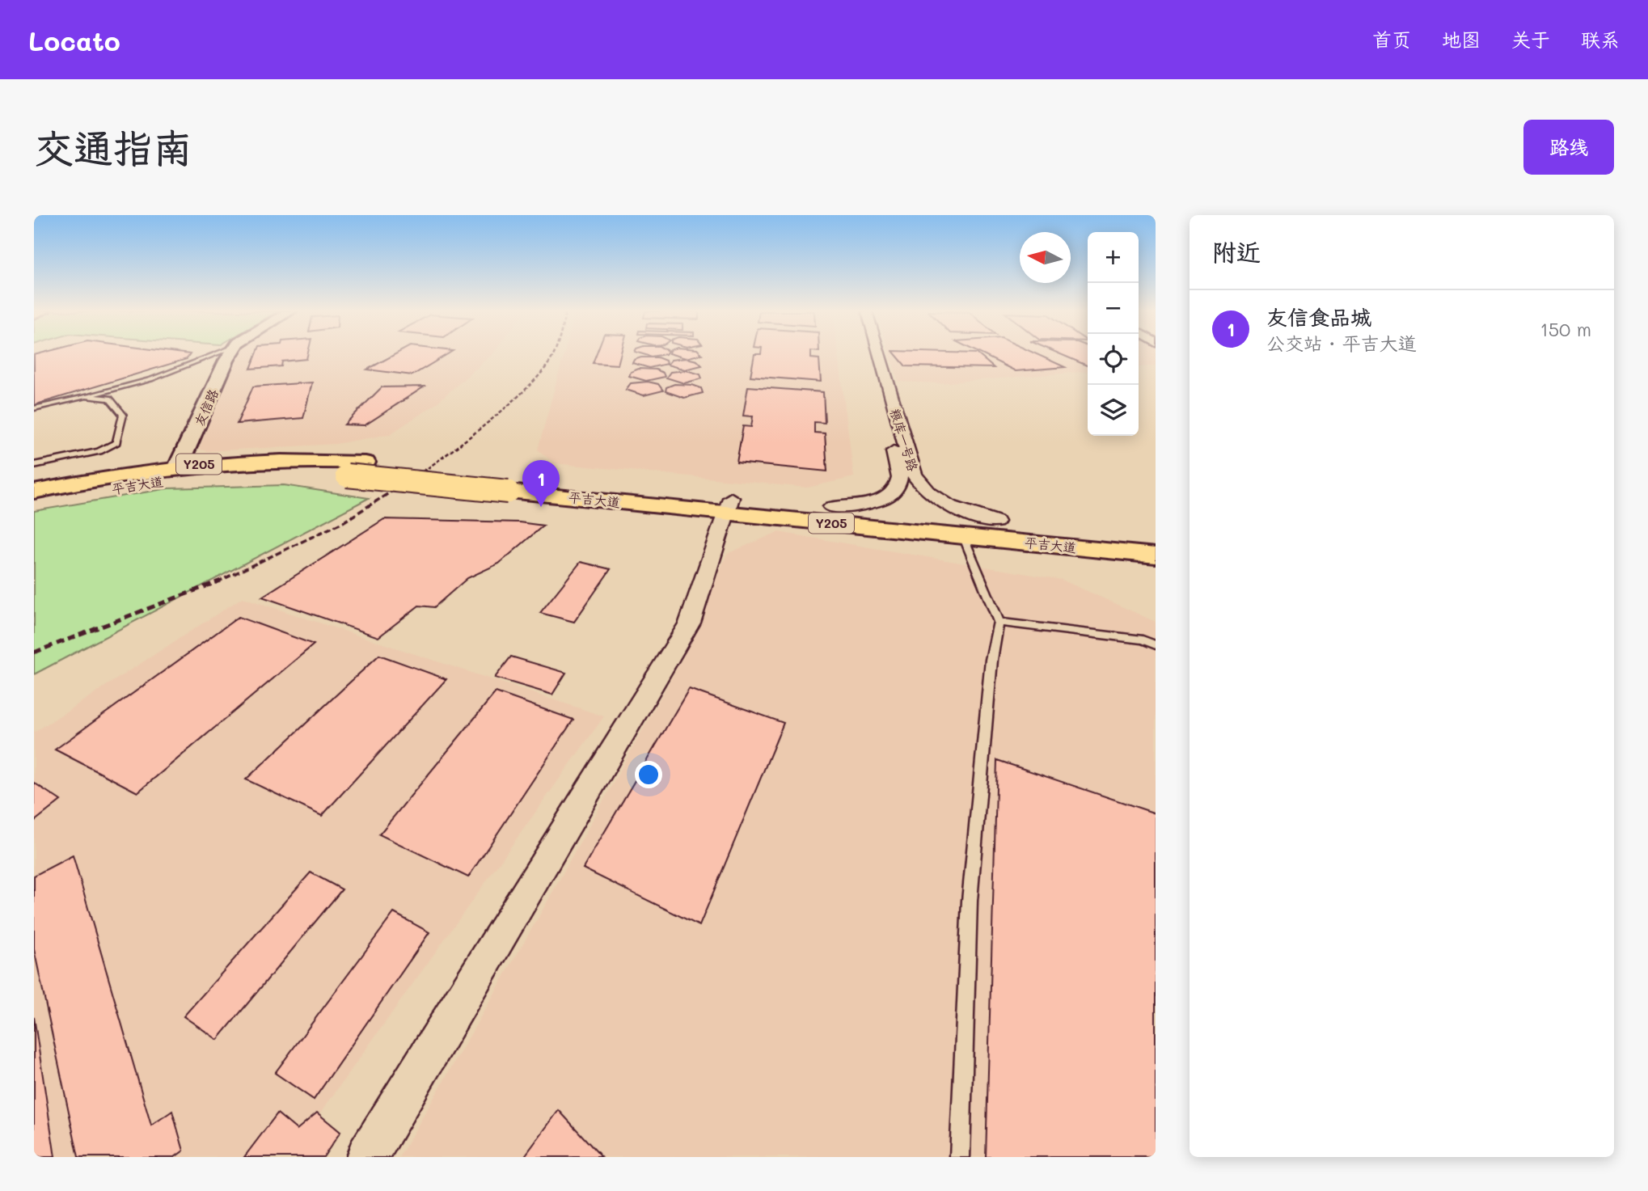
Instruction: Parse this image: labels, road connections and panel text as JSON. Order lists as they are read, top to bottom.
{
  "streets": {
    "main road": ["Y205", "平吉大道"],
    "street": ["友信路", "粮库一号路"]
  },
  "crossings": [
    ["友信路", "平吉大道"],
    ["粮库一号路", "平吉大道"]
  ],
  "north": "left",
  "page": {
    "header": "Locato",
    "nav": [
      "首页",
      "地图",
      "关于",
      "联系"
    ],
    "buttons": "路线",
    "title": "交通指南",
    "heading": "附近",
    "map_buttons": ["+", "−"],
    "list": [
      {
        "mark": "1",
        "name": "友信食品城",
        "note": "公交站 · 平吉大道",
        "value": "150 m"
      }
    ],
    "pins": "1"
  }
}
